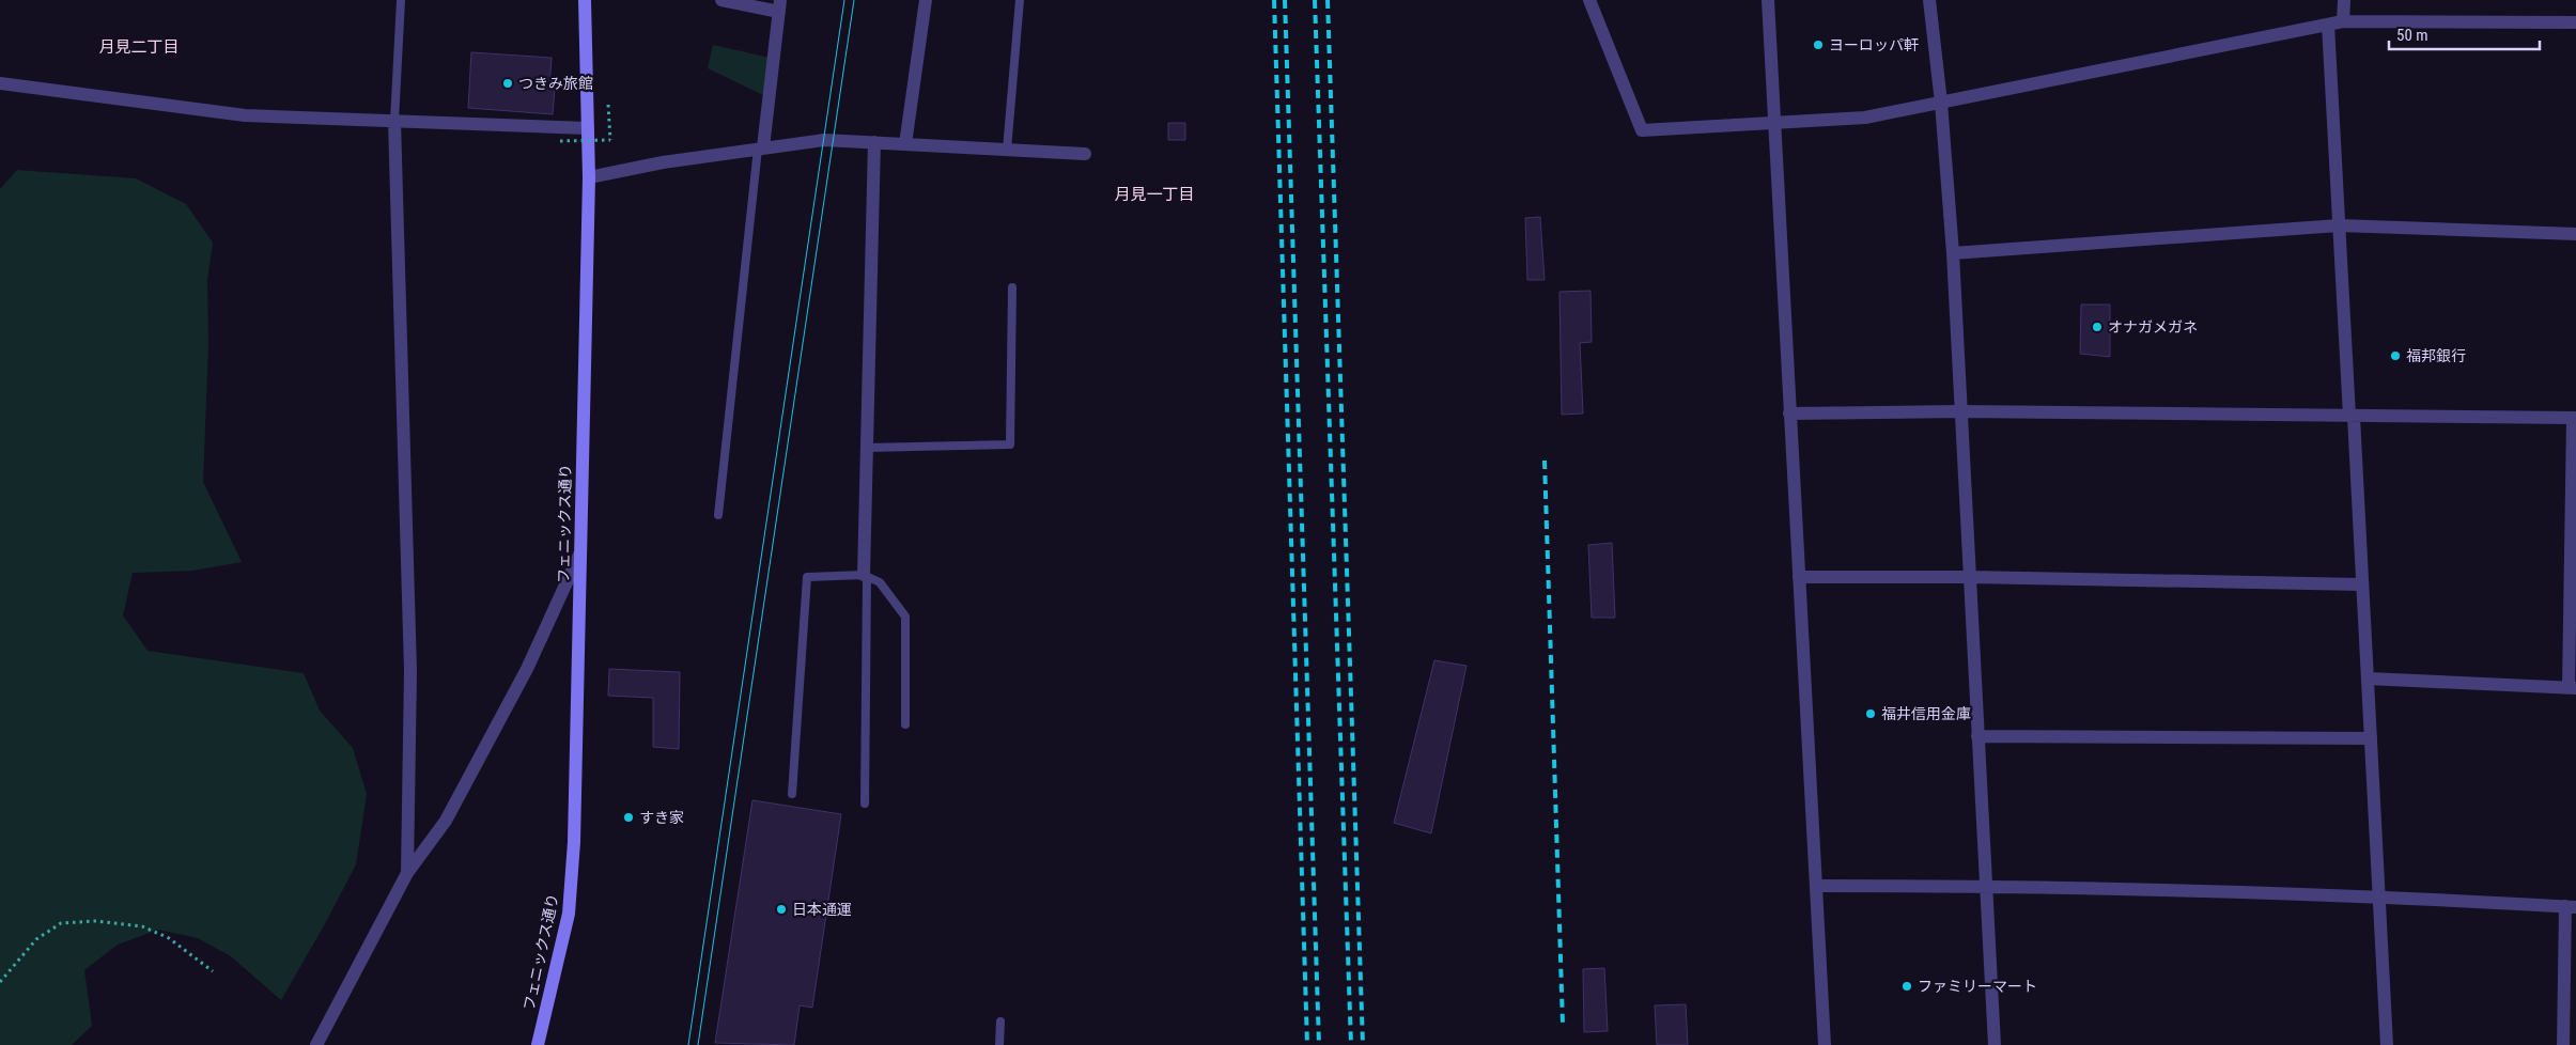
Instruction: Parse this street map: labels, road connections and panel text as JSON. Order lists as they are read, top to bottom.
{
  "streets": {
    "main road": ["フェニックス通り"]
  },
  "districts": ["月見二丁目", "月見一丁目"],
  "places": [
    "ヨーロッパ軒",
    "つきみ旅館",
    "オナガメガネ",
    "福邦銀行",
    "福井信用金庫",
    "すき家",
    "日本通運",
    "ファミリーマート"
  ],
  "scale_bar": "50 m"
}
